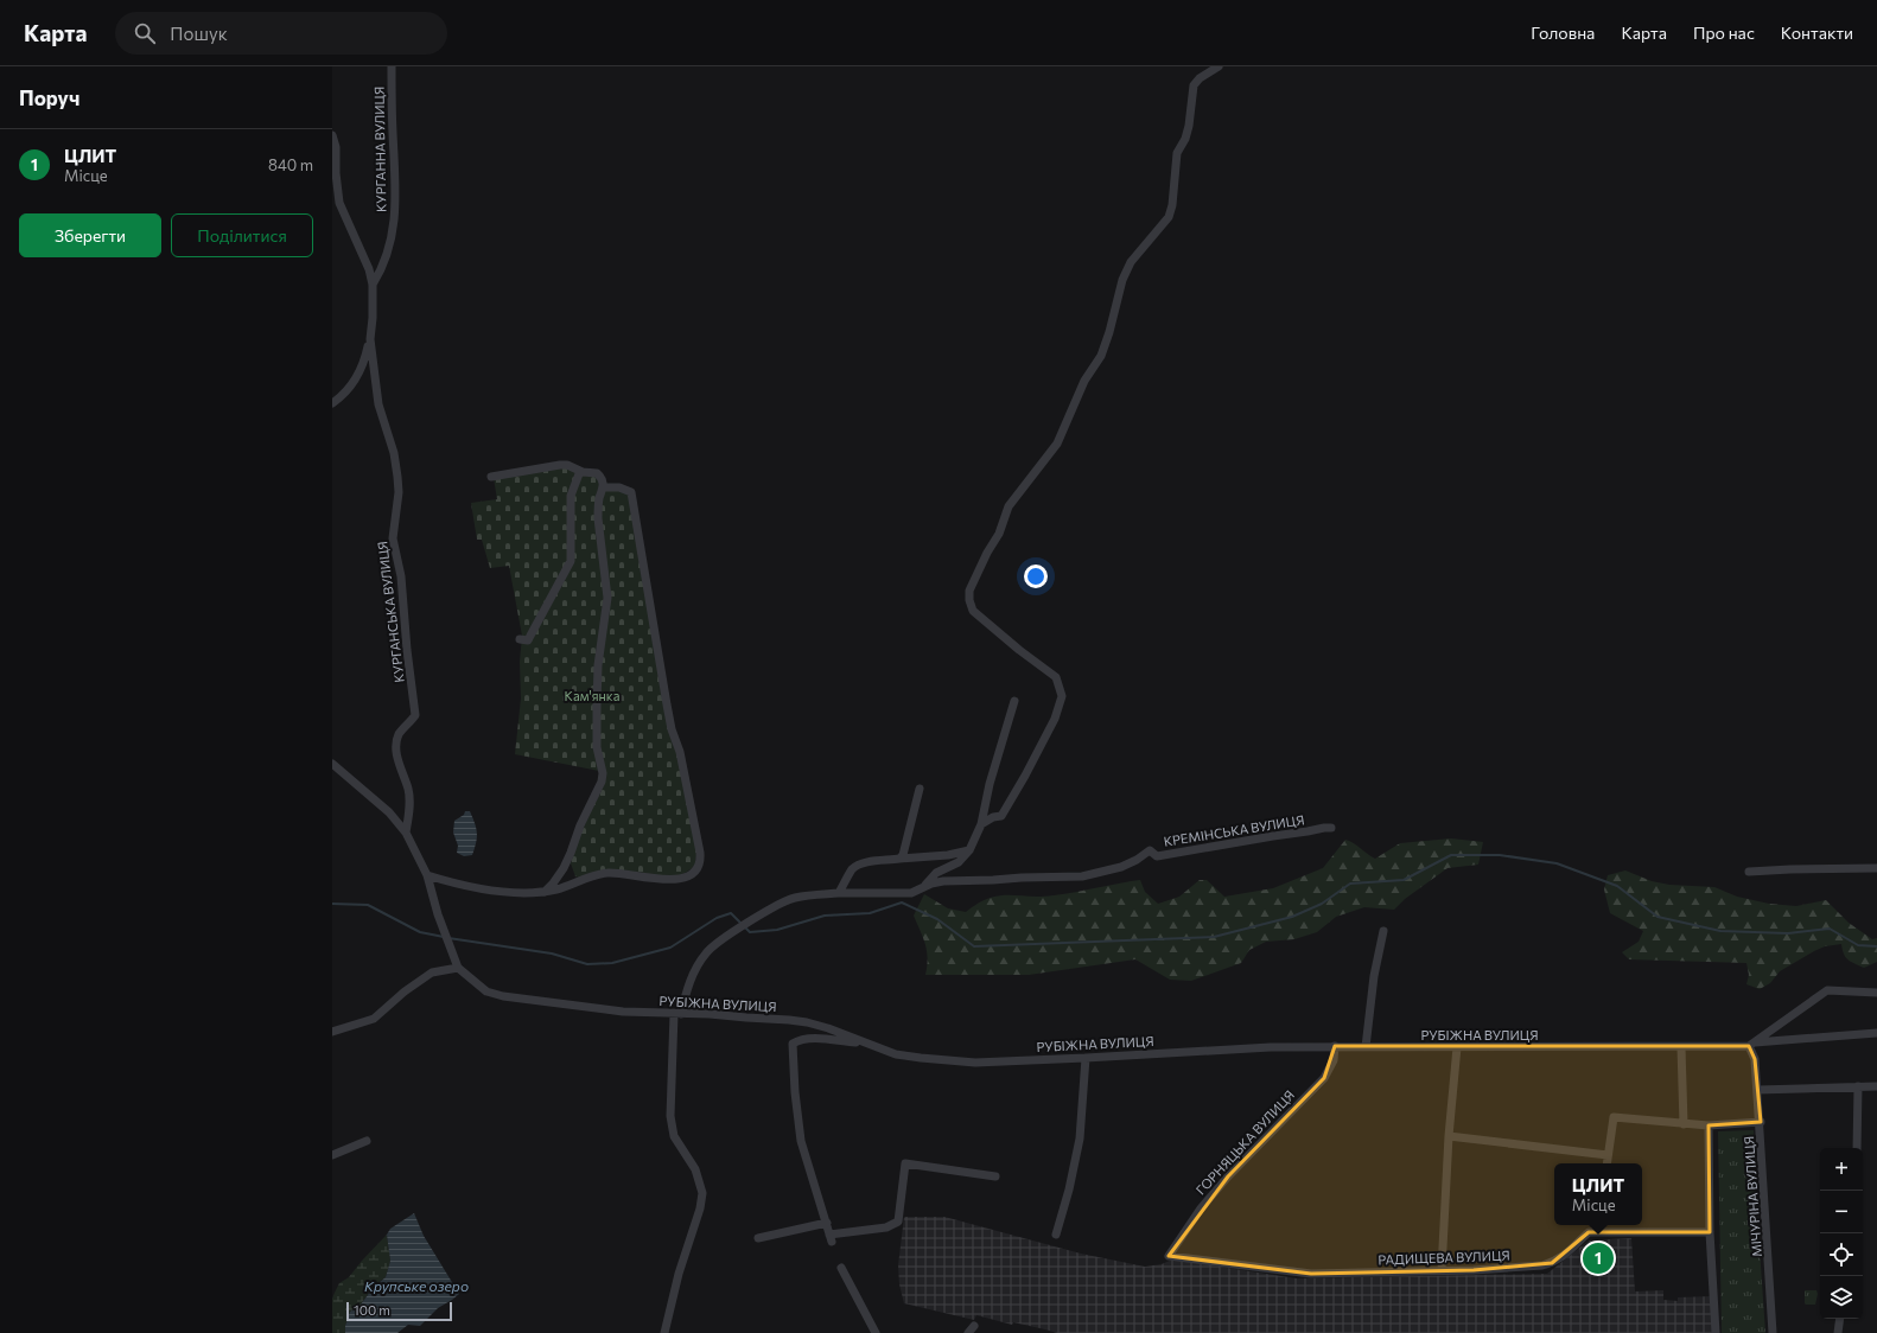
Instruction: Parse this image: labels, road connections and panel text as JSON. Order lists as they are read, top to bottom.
{
  "streets": {
    "street": [
      "КУРГАННА ВУЛИЦЯ",
      "КУРГАНСЬКА ВУЛИЦЯ",
      "КРЕМІНСЬКА ВУЛИЦЯ",
      "РУБІЖНА ВУЛИЦЯ",
      "ГОРНЯЦЬКА ВУЛИЦЯ",
      "МІЧУРІНА ВУЛИЦЯ",
      "РАДИЩЕВА ВУЛИЦЯ"
    ]
  },
  "crossings": [
    ["КУРГАННА ВУЛИЦЯ", "КУРГАНСЬКА ВУЛИЦЯ"],
    ["КРЕМІНСЬКА ВУЛИЦЯ", "РУБІЖНА ВУЛИЦЯ"],
    ["РУБІЖНА ВУЛИЦЯ", "ГОРНЯЦЬКА ВУЛИЦЯ"],
    ["РУБІЖНА ВУЛИЦЯ", "МІЧУРІНА ВУЛИЦЯ"],
    ["ГОРНЯЦЬКА ВУЛИЦЯ", "РАДИЩЕВА ВУЛИЦЯ"]
  ],
  "water": ["Крупське озеро"],
  "parks": ["Кам'янка"],
  "scale_bar": "100 m",
  "page": {
    "header": "Карта",
    "search": "Пошук",
    "nav": [
      "Головна",
      "Карта",
      "Про нас",
      "Контакти"
    ],
    "heading": "Поруч",
    "list": [
      {
        "mark": "1",
        "name": "ЦЛИТ",
        "note": "Місце",
        "value": "840 m"
      }
    ],
    "buttons": ["Зберегти", "Поділитися"],
    "map_buttons": ["+", "−"],
    "popup": ["ЦЛИТ", "Місце"],
    "pins": "1",
    "scale": "100 m"
  }
}
